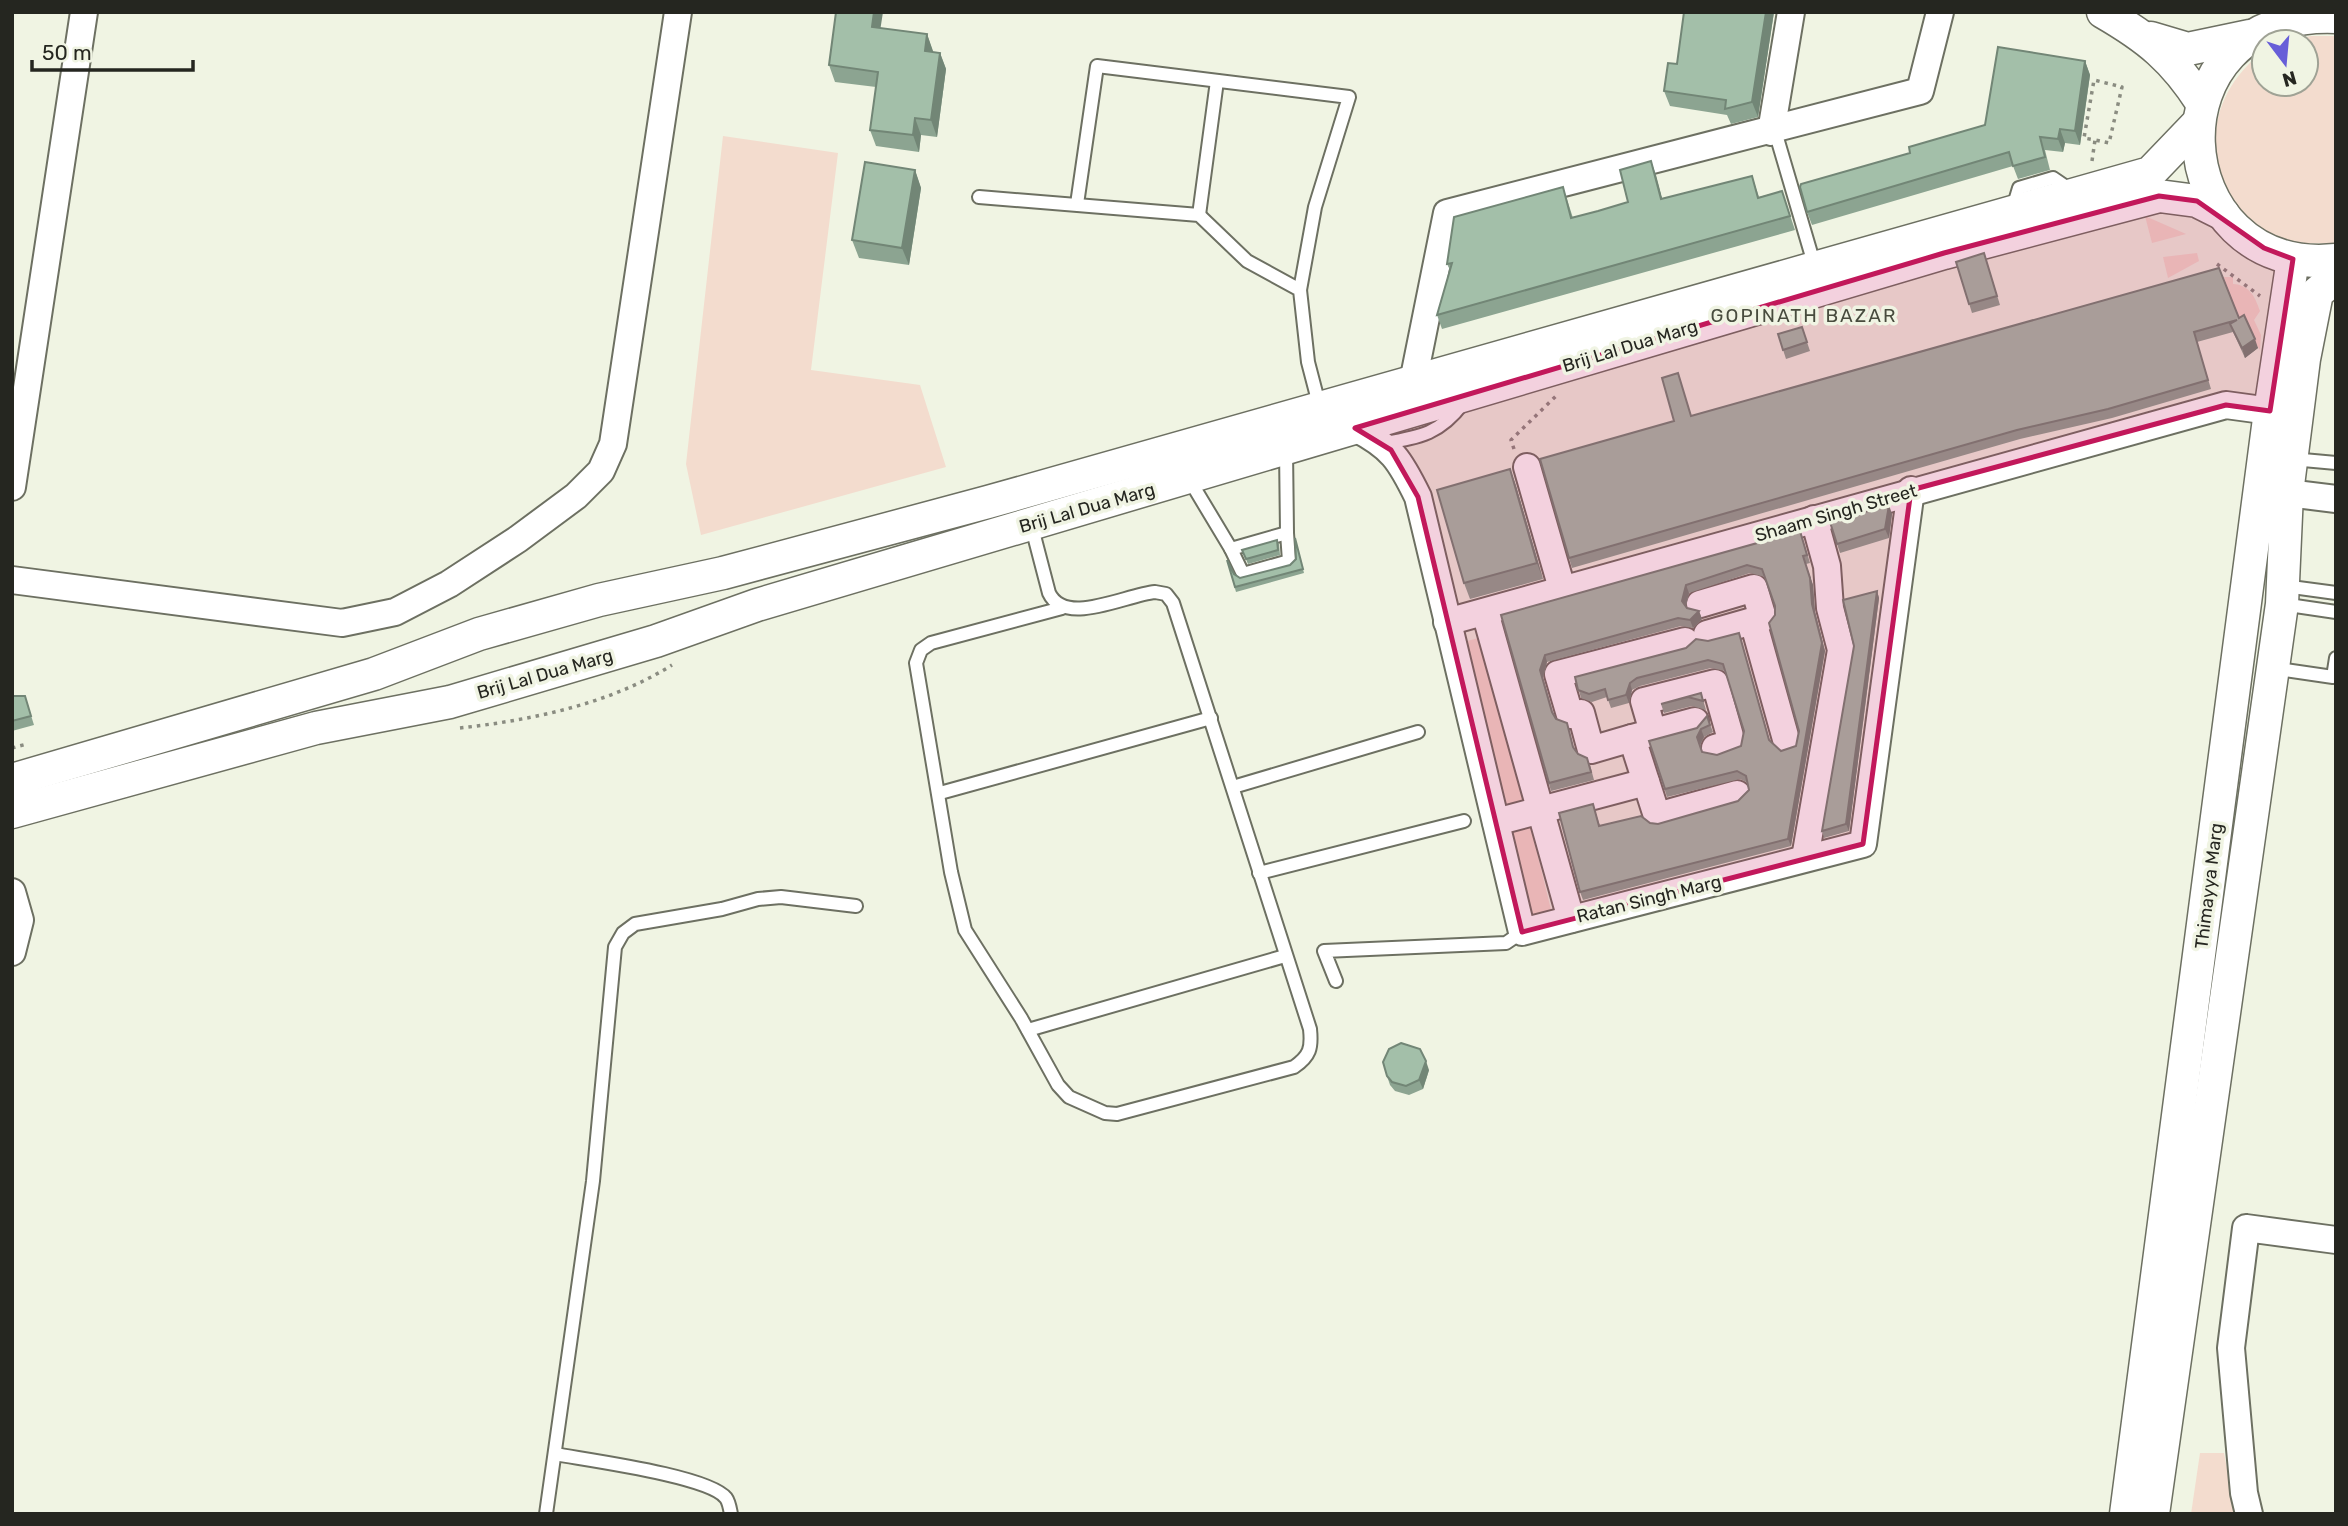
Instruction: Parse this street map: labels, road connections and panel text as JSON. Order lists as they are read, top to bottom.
{
  "streets": {
    "street": [
      "Brij Lal Dua Marg",
      "Shaam Singh Street",
      "Thimayya Marg",
      "Ratan Singh Marg"
    ]
  },
  "crossings": [
    ["Shaam Singh Street", "Thimayya Marg"],
    ["Shaam Singh Street", "Ratan Singh Marg"]
  ],
  "districts": ["GOPINATH BAZAR"],
  "scale_bar": "50 m",
  "north": "bottom"
}
